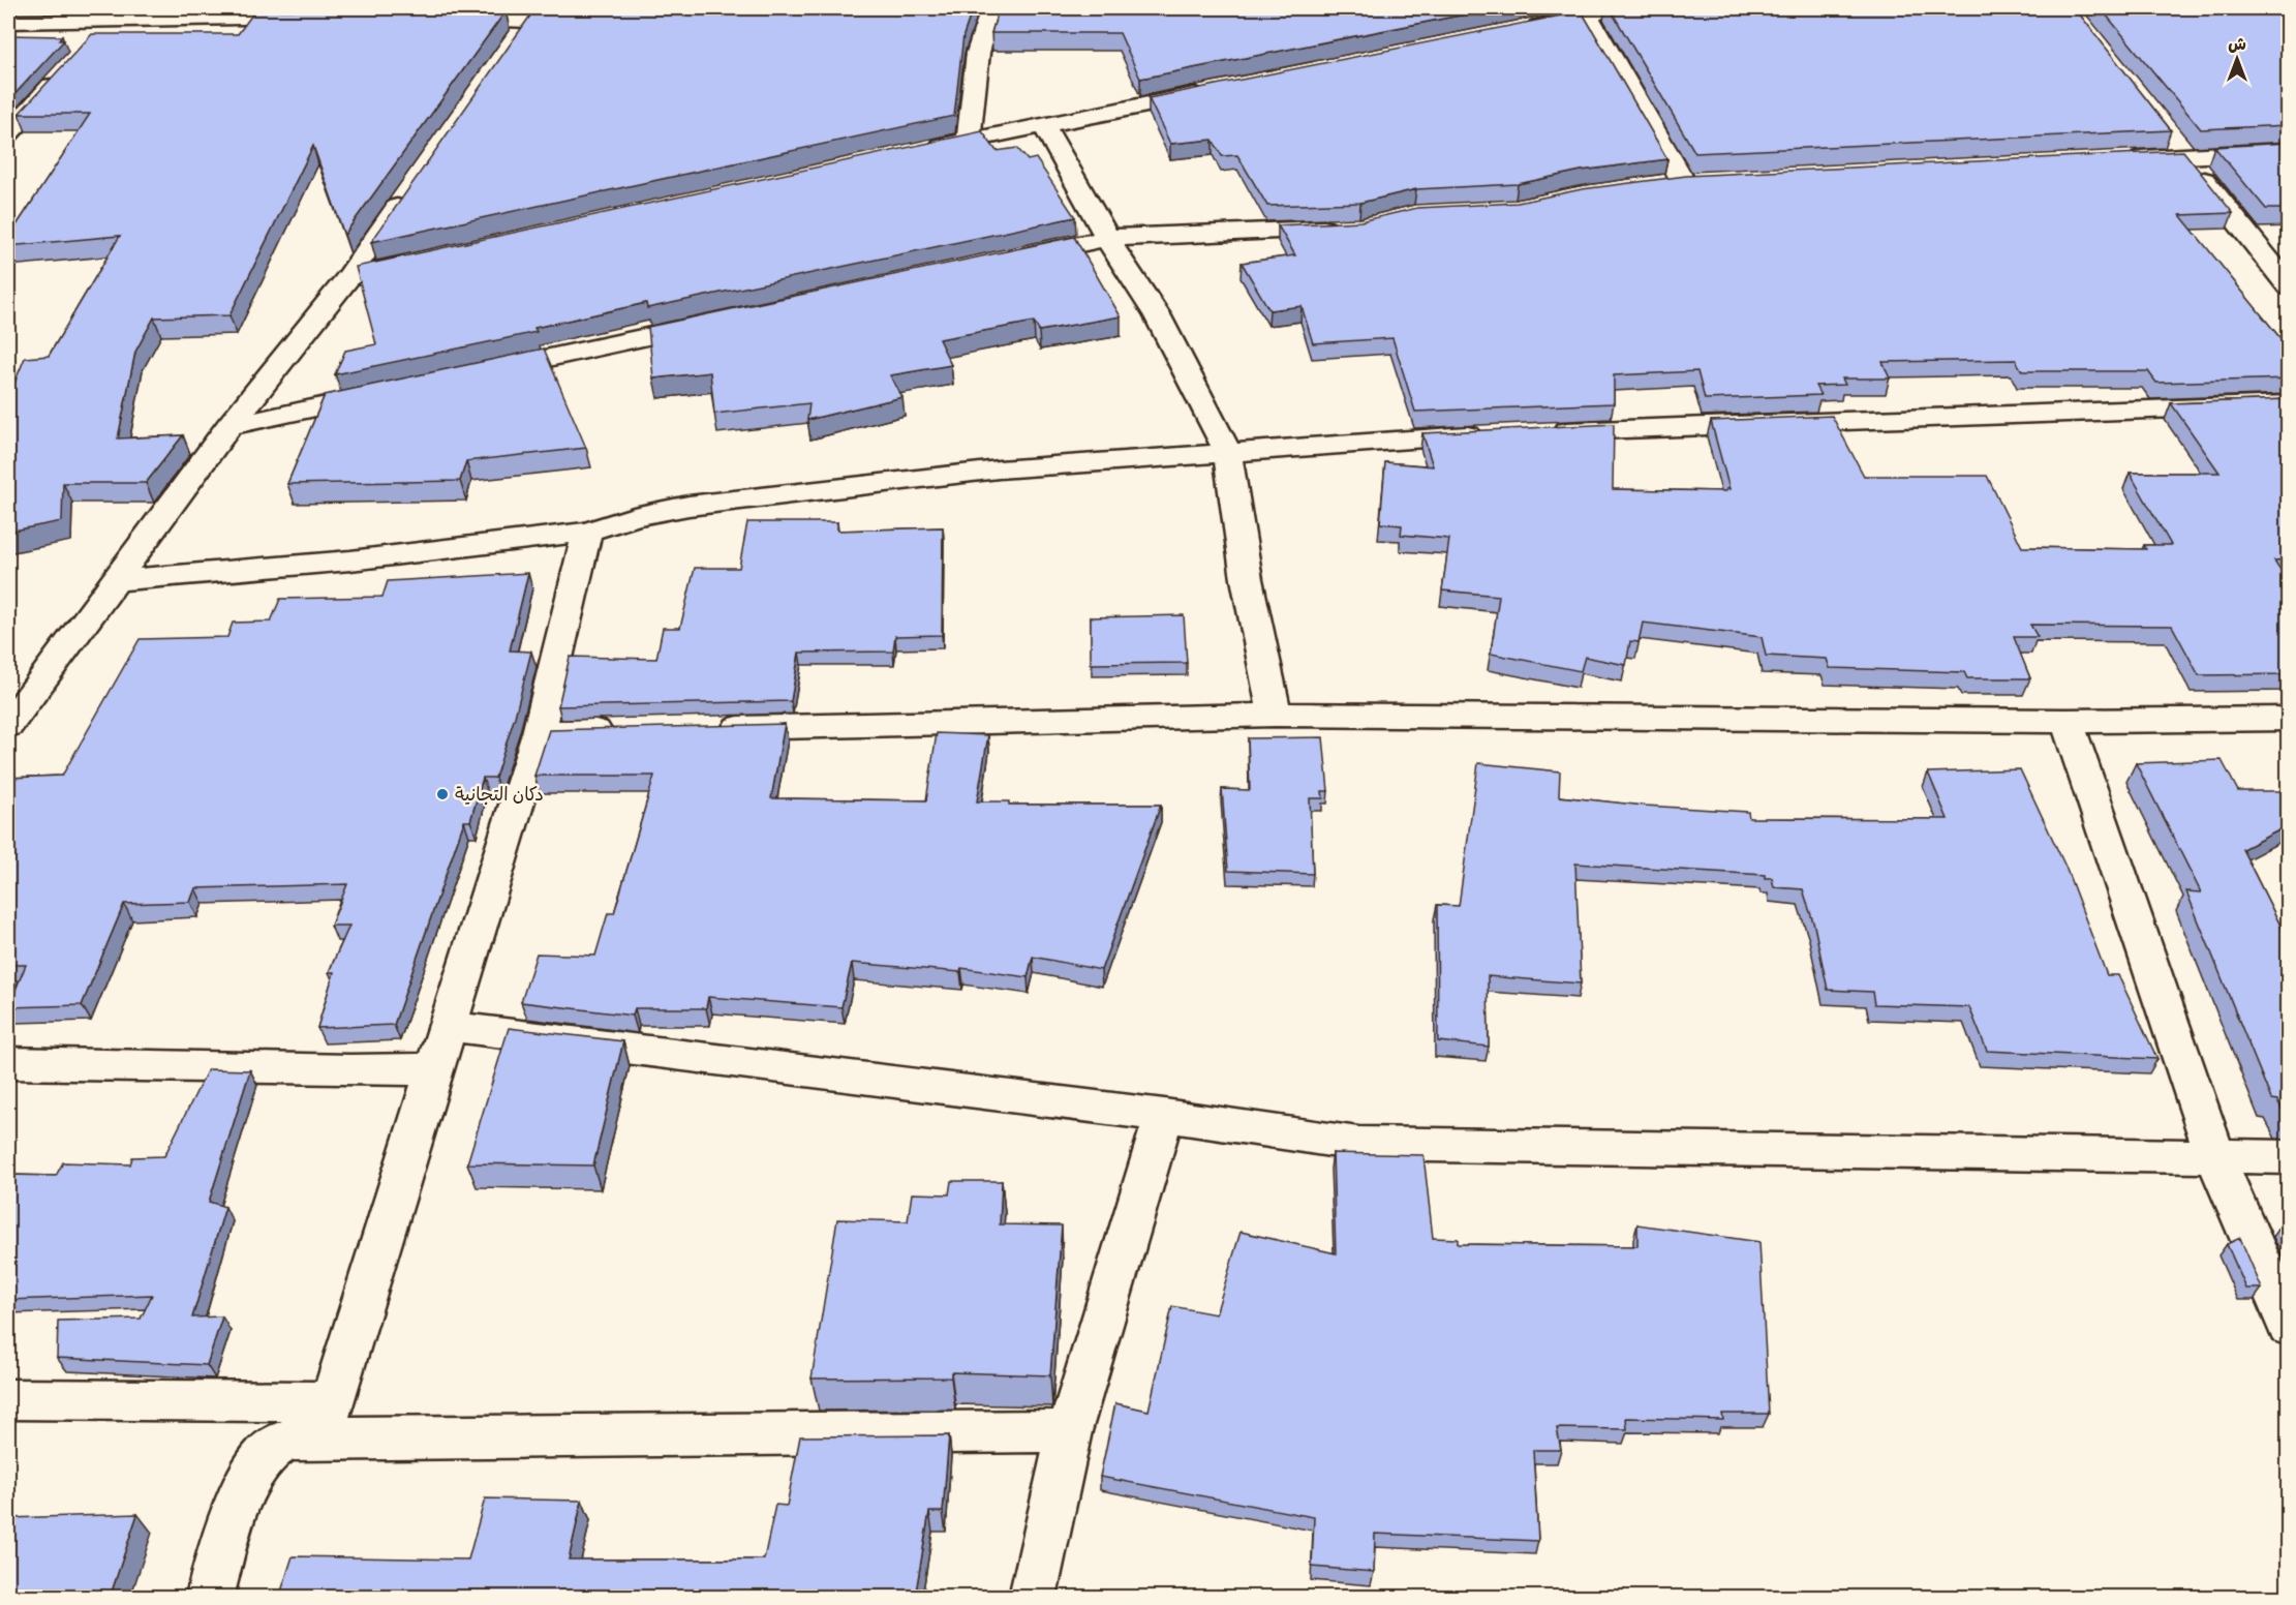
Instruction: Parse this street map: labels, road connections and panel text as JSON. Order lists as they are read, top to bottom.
{
  "places": ["دكان التجانية"],
  "north": "top"
}
